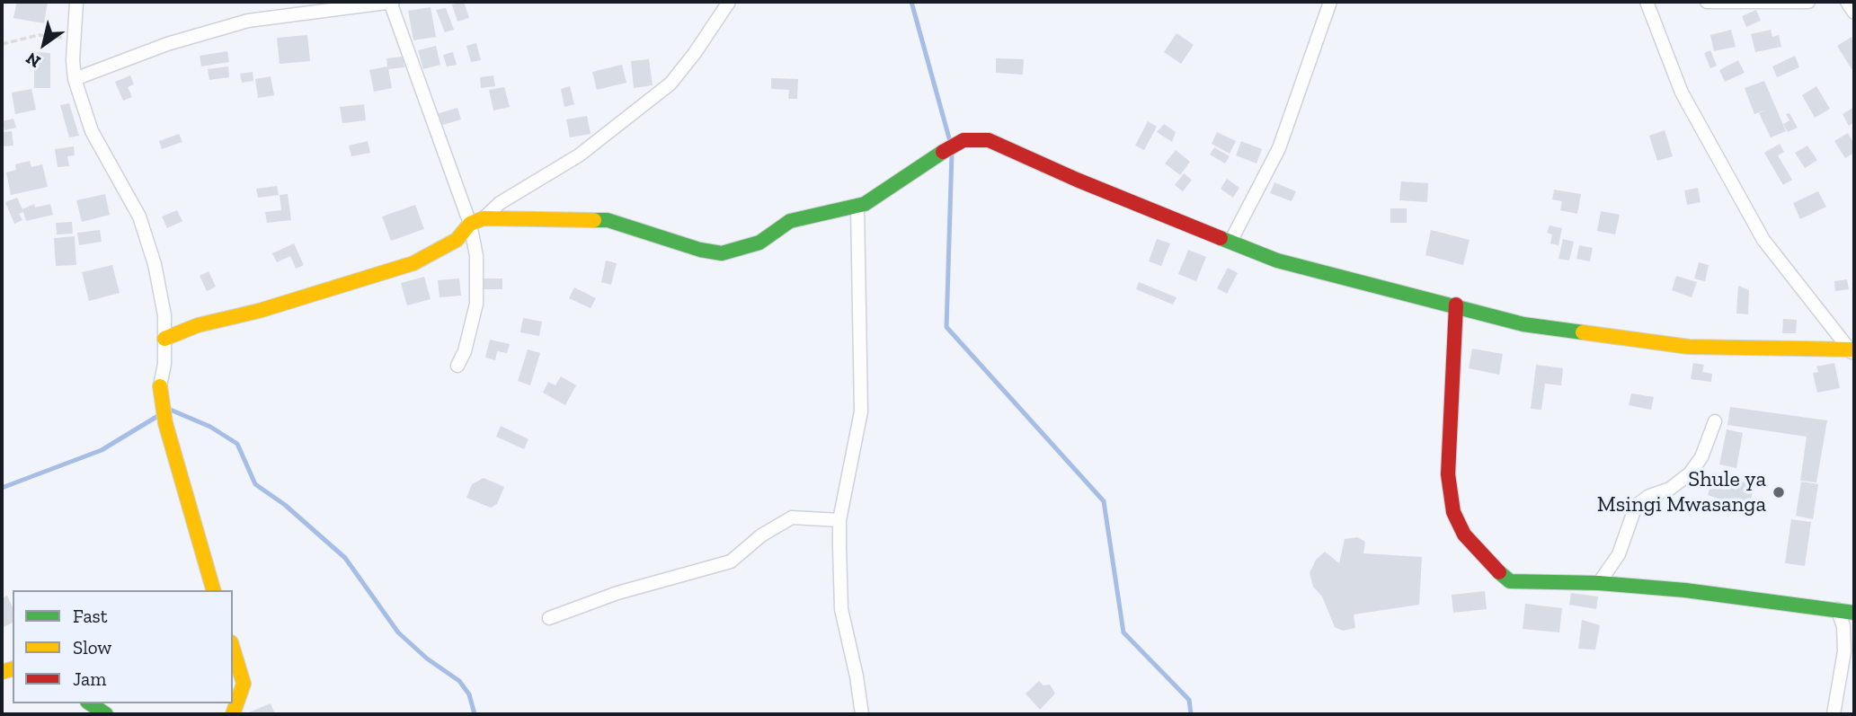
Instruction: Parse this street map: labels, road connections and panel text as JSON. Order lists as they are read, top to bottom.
{
  "places": ["Shule ya Msingi Mwasanga"],
  "legend": ["Fast", "Slow", "Jam"],
  "north": "bottom left"
}
